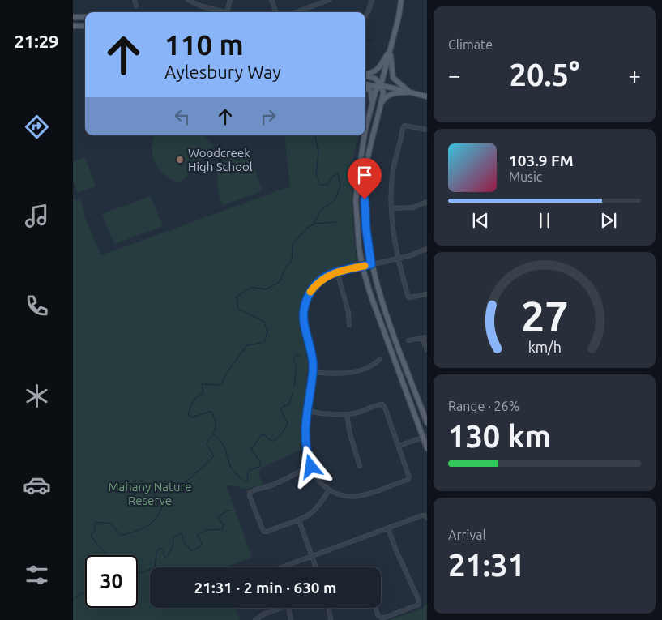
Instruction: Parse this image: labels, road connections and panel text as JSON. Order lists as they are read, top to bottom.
{
  "parks": ["Mahany Nature Reserve"],
  "places": ["Woodcreek High School"],
  "page": {
    "tabs": "21:29",
    "tile": [
      "Climate",
      ["Range · 26%", "130 km"],
      ["Arrival", "21:31"]
    ],
    "turn": ["110 m", "Aylesbury Way"],
    "heat": ["−", "20.5°", "+"],
    "song": ["103.9 FM", "Music"],
    "limit": "30",
    "trip": "21:31 · 2 min · 630 m",
    "gauge": ["27", "km/h"]
  }
}
